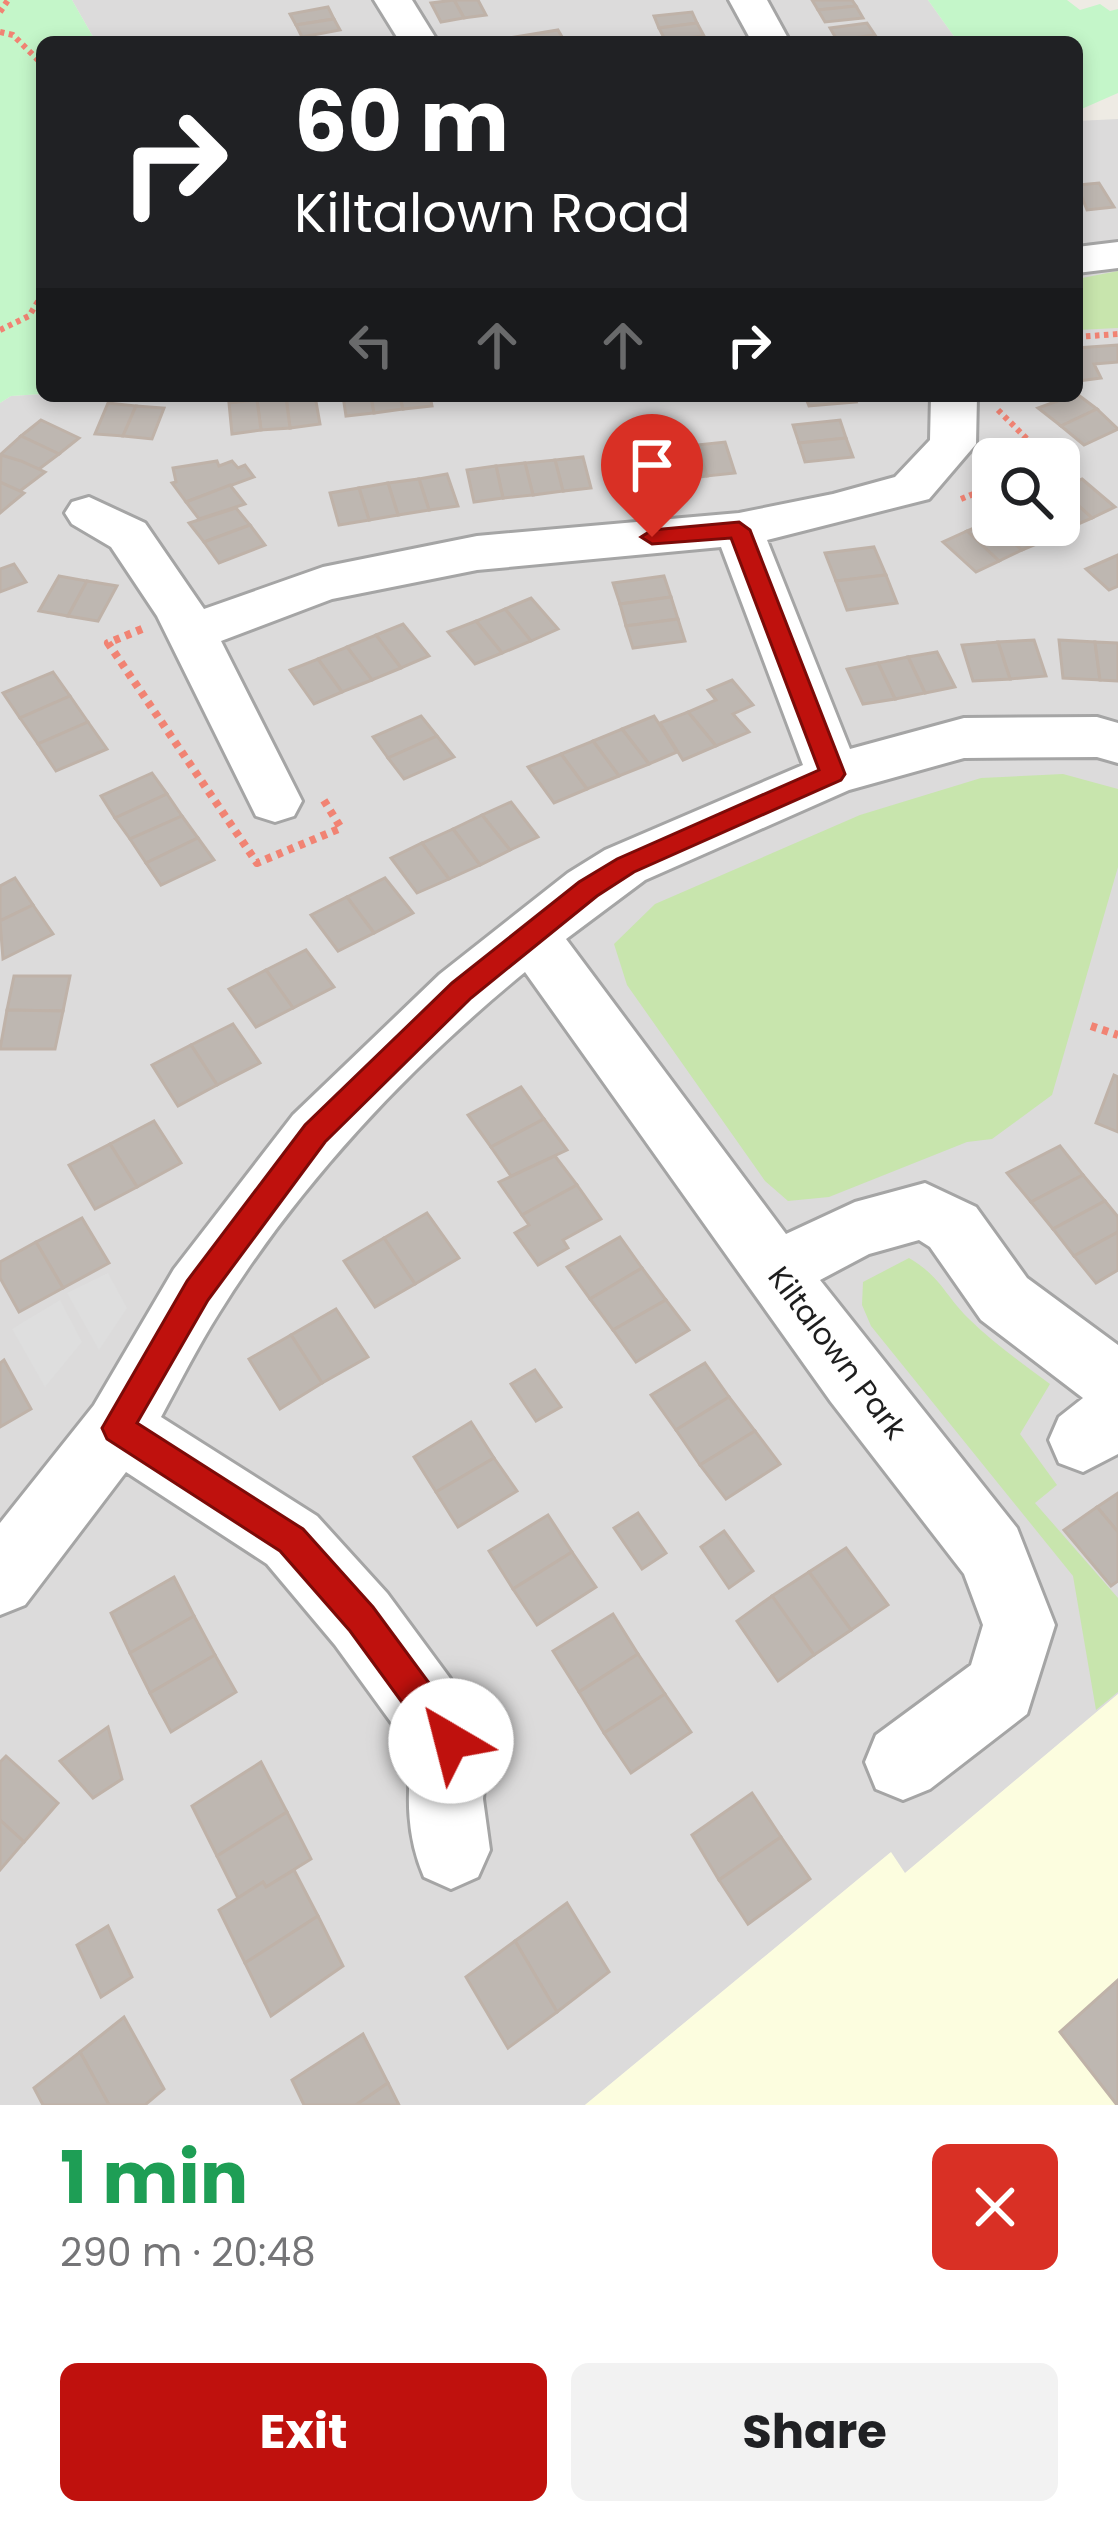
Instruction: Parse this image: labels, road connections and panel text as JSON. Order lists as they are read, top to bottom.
{
  "streets": {
    "street": ["Kiltalown Park"]
  },
  "page": {
    "turn": ["60 m", "Kiltalown Road"],
    "heading": ["1 min", "290 m · 20:48"],
    "buttons": ["Exit", "Share"]
  }
}
